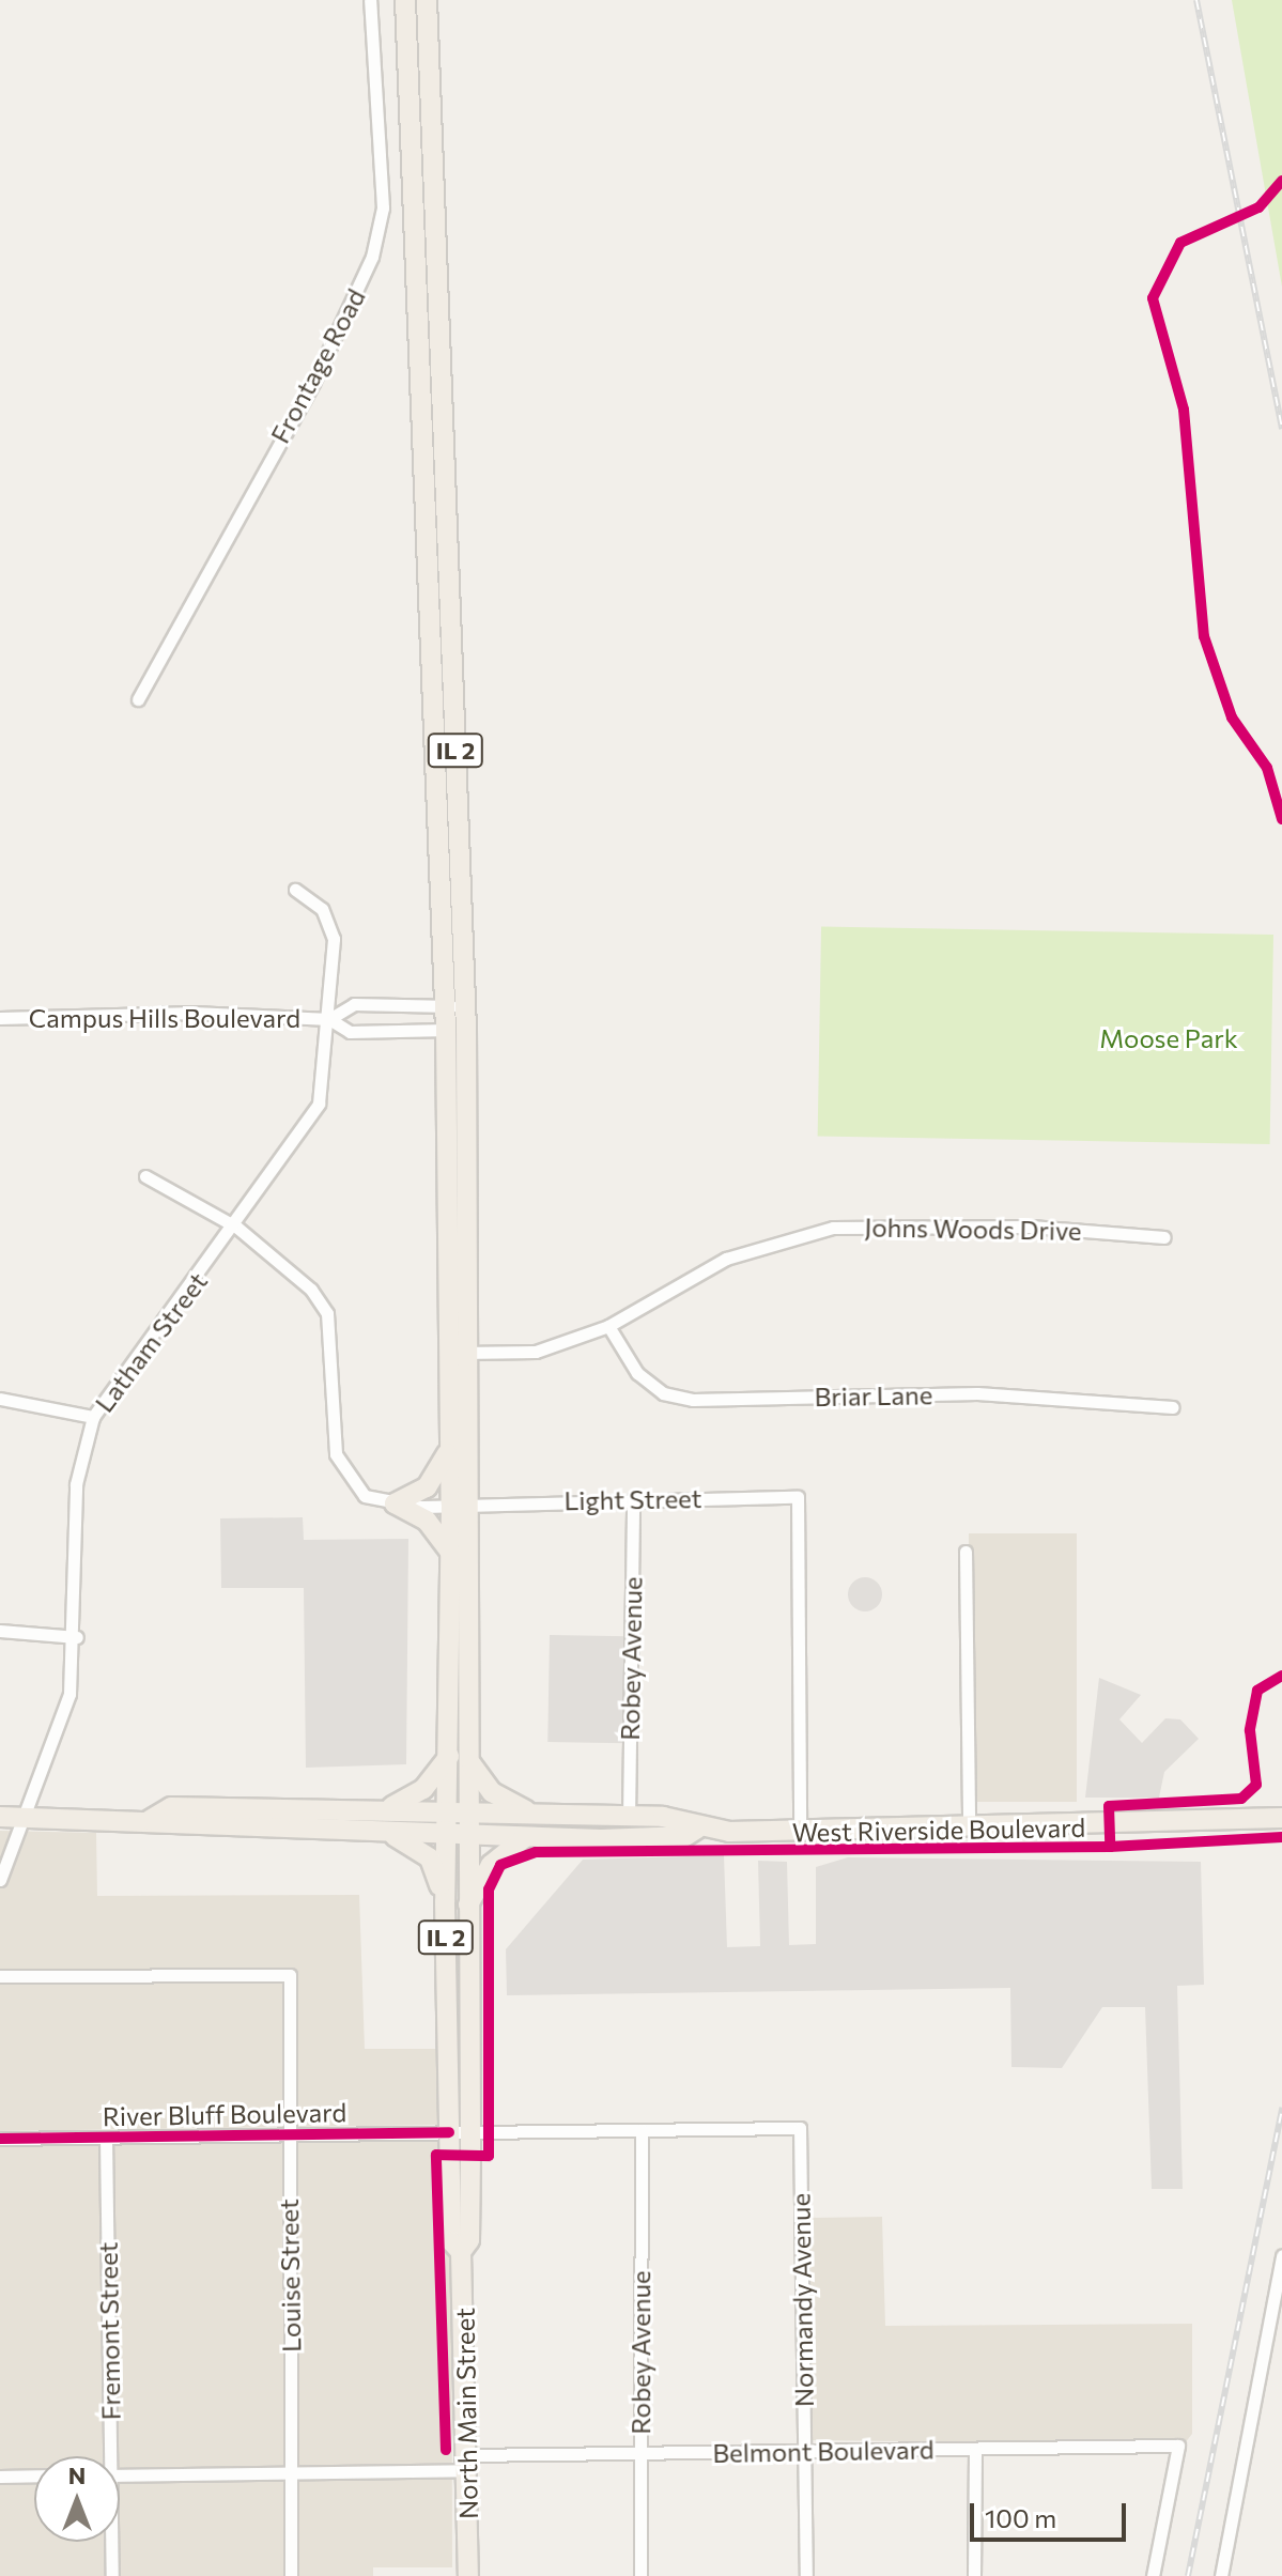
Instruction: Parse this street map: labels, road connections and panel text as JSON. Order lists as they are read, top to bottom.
{
  "streets": {
    "main road": ["IL 2", "West Riverside Boulevard", "North Main Street"],
    "street": [
      "Frontage Road",
      "Campus Hills Boulevard",
      "Johns Woods Drive",
      "Latham Street",
      "Briar Lane",
      "Light Street",
      "Robey Avenue",
      "River Bluff Boulevard",
      "Louise Street",
      "Normandy Avenue",
      "Fremont Street",
      "Belmont Boulevard"
    ]
  },
  "crossings": [
    ["IL 2", "Campus Hills Boulevard"],
    ["IL 2", "Johns Woods Drive"],
    ["IL 2", "Light Street"],
    ["IL 2", "West Riverside Boulevard"],
    ["IL 2", "North Main Street"],
    ["Campus Hills Boulevard", "Latham Street"],
    ["Johns Woods Drive", "Briar Lane"],
    ["Latham Street", "West Riverside Boulevard"],
    ["Light Street", "Robey Avenue"],
    ["Light Street", "West Riverside Boulevard"],
    ["Robey Avenue", "West Riverside Boulevard"],
    ["Robey Avenue", "River Bluff Boulevard"],
    ["Robey Avenue", "Belmont Boulevard"],
    ["West Riverside Boulevard", "North Main Street"],
    ["River Bluff Boulevard", "Louise Street"],
    ["River Bluff Boulevard", "Normandy Avenue"],
    ["River Bluff Boulevard", "Fremont Street"],
    ["River Bluff Boulevard", "North Main Street"],
    ["Louise Street", "Belmont Boulevard"],
    ["Normandy Avenue", "Belmont Boulevard"],
    ["North Main Street", "Belmont Boulevard"]
  ],
  "parks": ["Moose Park"],
  "scale_bar": "100 m",
  "north": "top"
}
